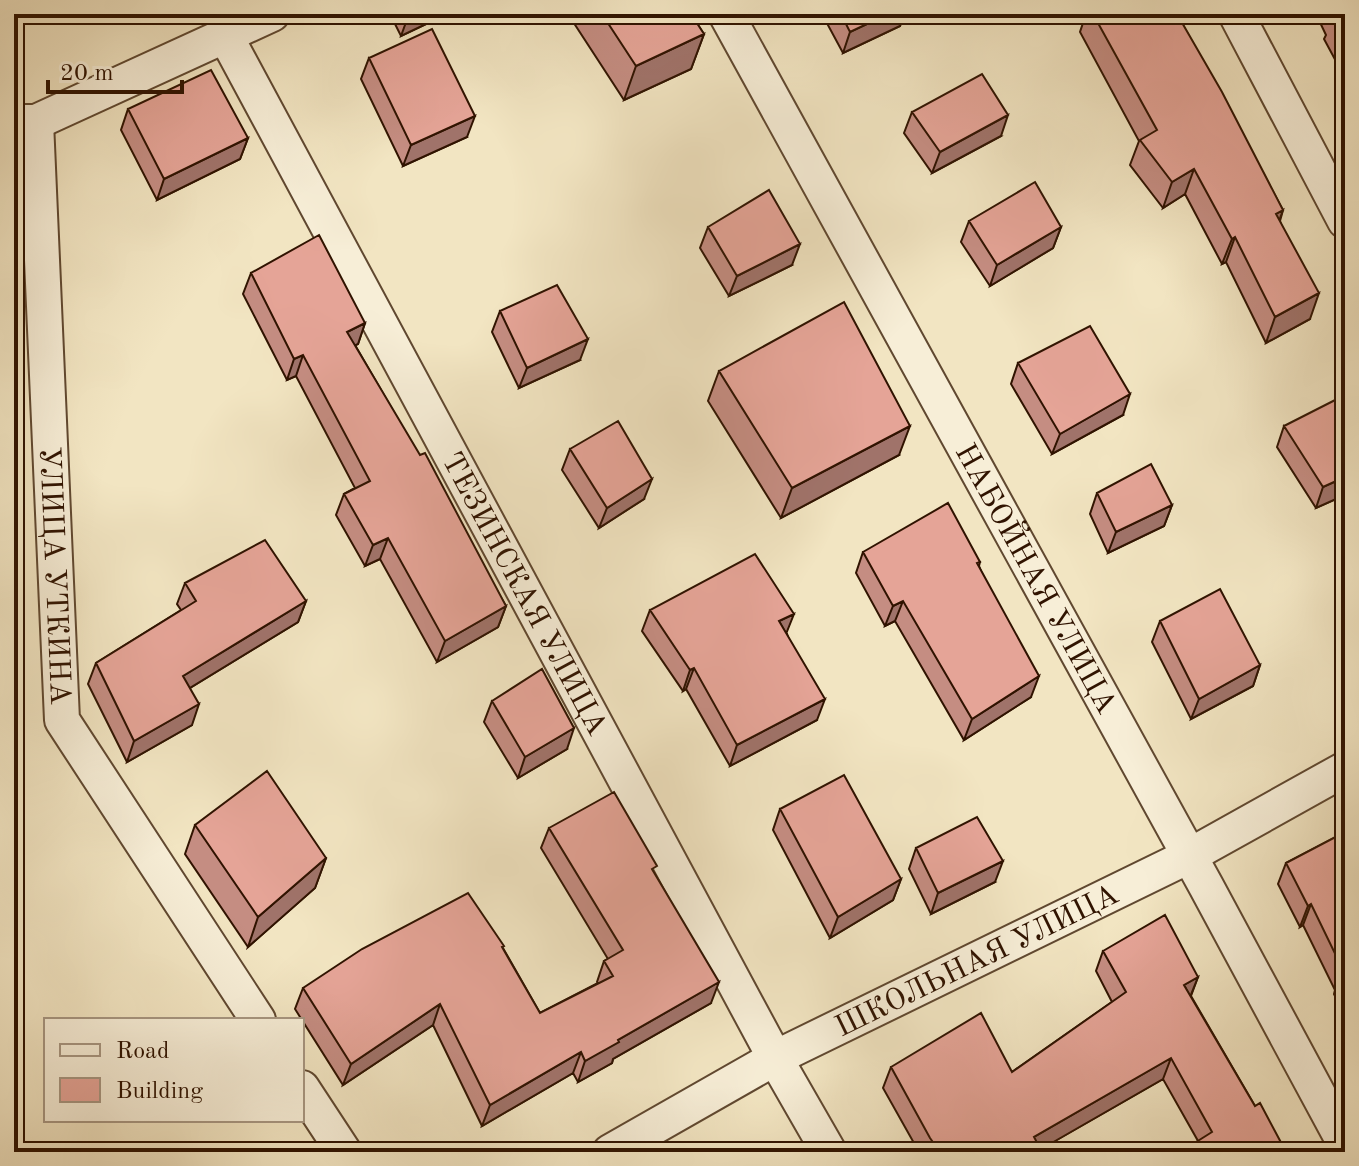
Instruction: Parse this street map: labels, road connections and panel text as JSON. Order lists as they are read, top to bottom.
{
  "streets": {
    "street": [
      "УЛИЦА УТКИНА",
      "НАБОЙНАЯ УЛИЦА",
      "ТЕЗИНСКАЯ УЛИЦА",
      "ШКОЛЬНАЯ УЛИЦА"
    ]
  },
  "crossings": [
    ["НАБОЙНАЯ УЛИЦА", "ШКОЛЬНАЯ УЛИЦА"],
    ["ТЕЗИНСКАЯ УЛИЦА", "ШКОЛЬНАЯ УЛИЦА"]
  ],
  "legend": ["Road", "Building"],
  "scale_bar": "20 m"
}
